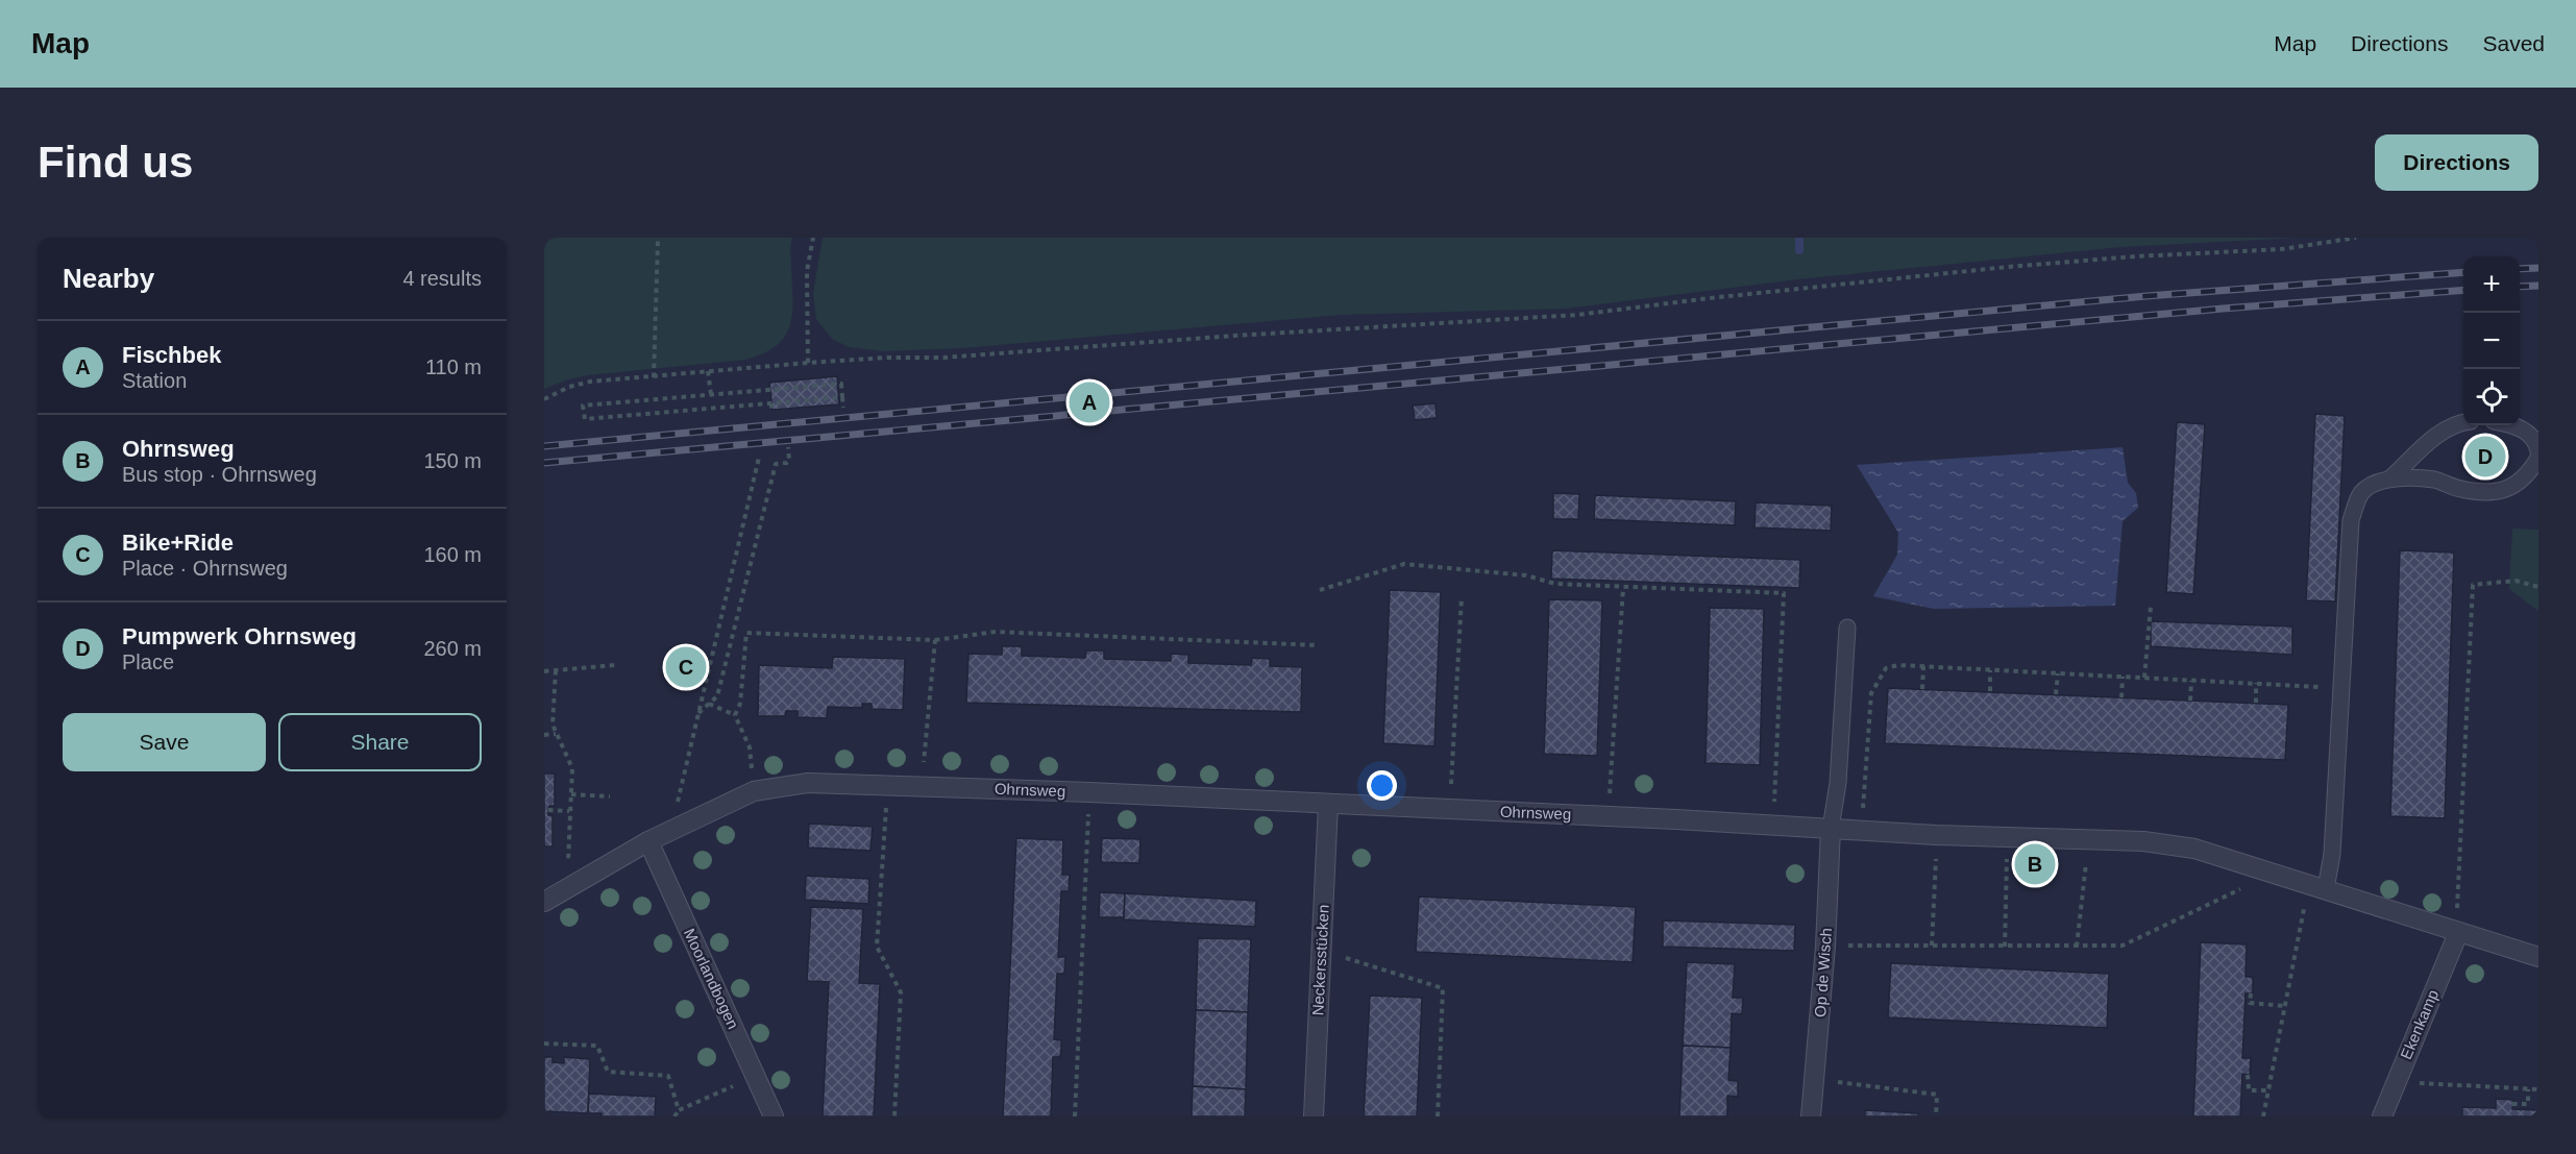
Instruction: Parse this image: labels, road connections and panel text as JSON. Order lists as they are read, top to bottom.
{
  "streets": {
    "street": [
      "Ohrnsweg",
      "Neckersstücken",
      "Op de Wisch",
      "Moorlandbogen",
      "Ekenkamp"
    ]
  },
  "crossings": [
    ["Ohrnsweg", "Neckersstücken"],
    ["Ohrnsweg", "Op de Wisch"],
    ["Ohrnsweg", "Moorlandbogen"],
    ["Ohrnsweg", "Ekenkamp"]
  ],
  "page": {
    "header": "Map",
    "nav": ["Map", "Directions", "Saved"],
    "buttons": [
      "Directions",
      ["Save", "Share"]
    ],
    "title": "Find us",
    "heading": ["Nearby", "4 results"],
    "map_buttons": ["+", "−"],
    "list": [
      {
        "mark": "A",
        "name": "Fischbek",
        "note": "Station",
        "value": "110 m"
      },
      {
        "mark": "B",
        "name": "Ohrnsweg",
        "note": "Bus stop · Ohrnsweg",
        "value": "150 m"
      },
      {
        "mark": "C",
        "name": "Bike+Ride",
        "note": "Place · Ohrnsweg",
        "value": "160 m"
      },
      {
        "mark": "D",
        "name": "Pumpwerk Ohrnsweg",
        "note": "Place",
        "value": "260 m"
      }
    ],
    "pins": [
      "A",
      "D",
      "C",
      "B"
    ]
  }
}
